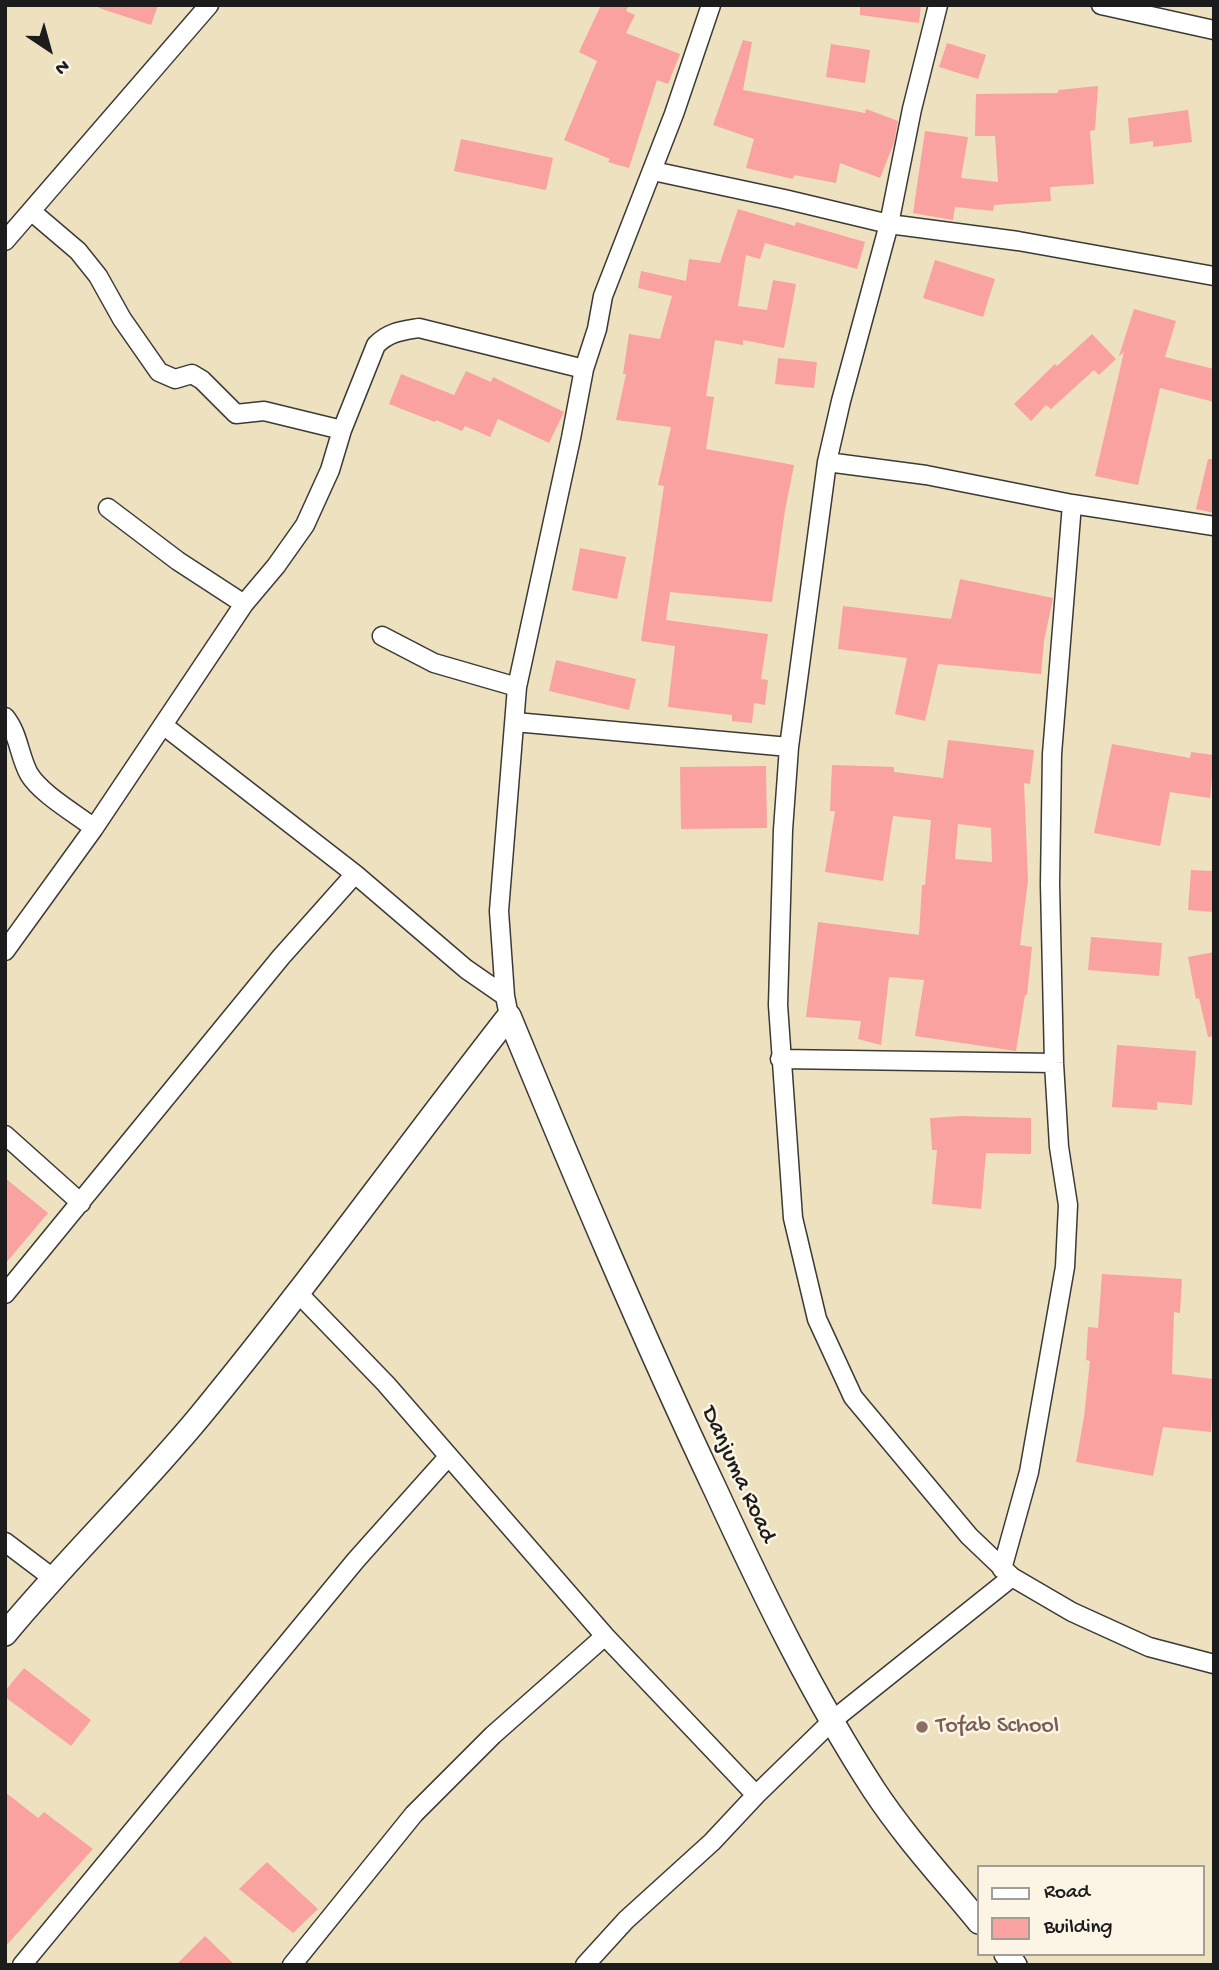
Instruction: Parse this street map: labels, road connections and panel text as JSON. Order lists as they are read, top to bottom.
{
  "streets": {
    "street": ["Danjuma Road"]
  },
  "places": ["Tofab School"],
  "legend": ["Road", "Building"],
  "north": "bottom right"
}
